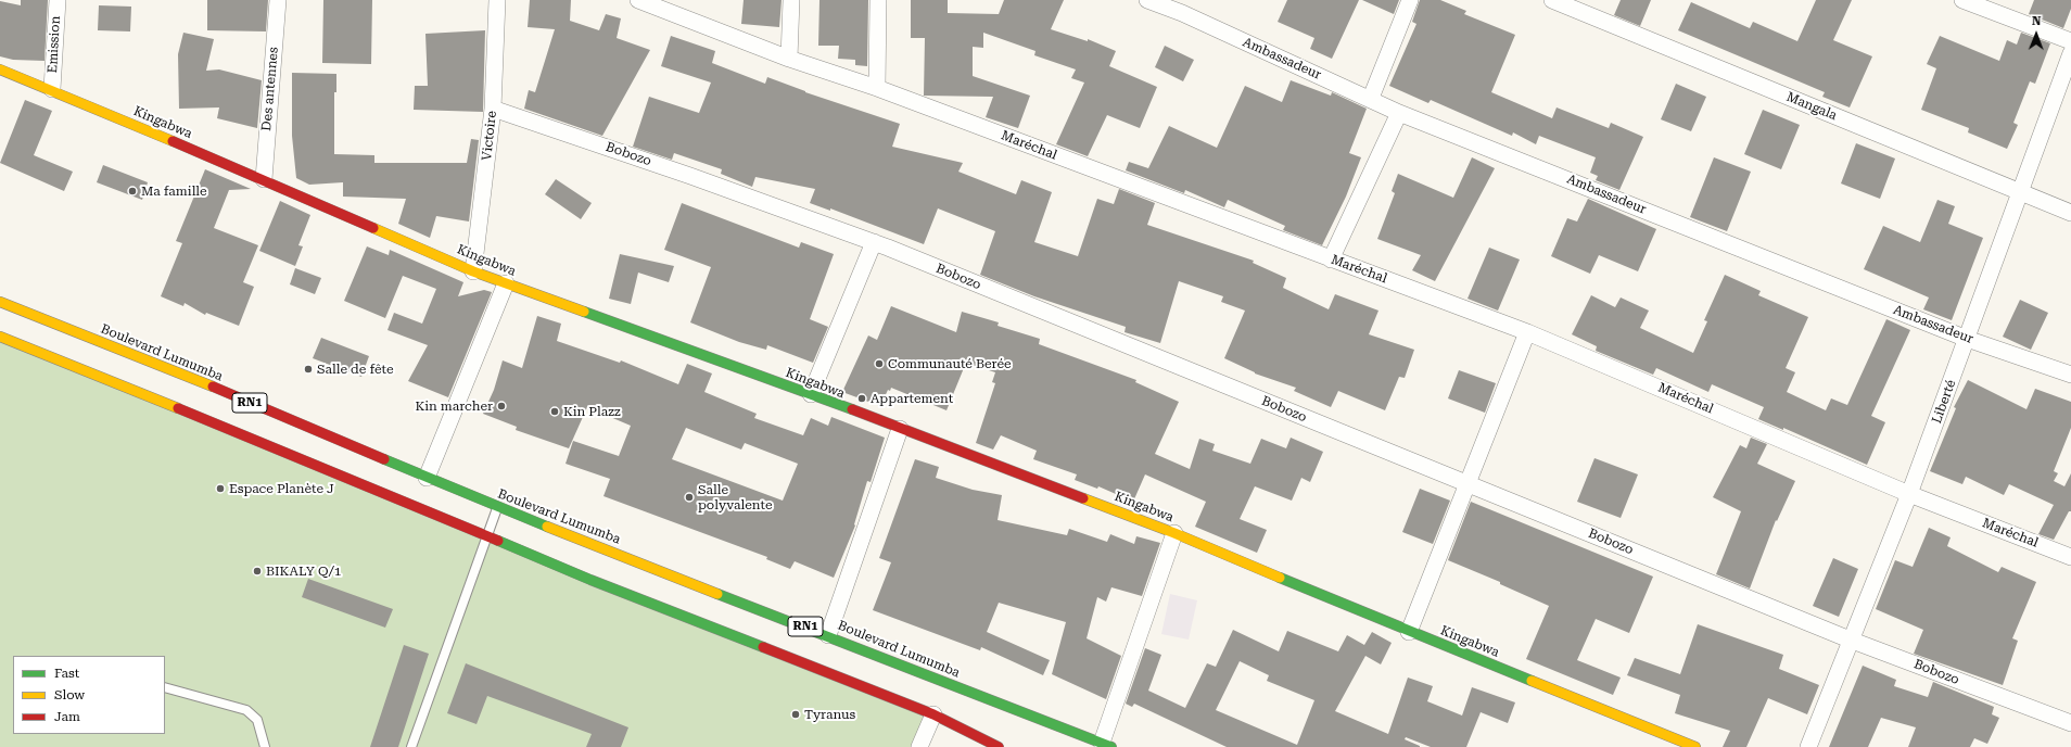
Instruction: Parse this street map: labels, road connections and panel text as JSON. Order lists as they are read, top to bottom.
{
  "streets": {
    "main road": ["Kingabwa", "Boulevard Lumumba", "RN1"],
    "street": [
      "Emission",
      "Ambassadeur",
      "Des antennes",
      "Mangala",
      "Victoire",
      "Maréchal",
      "Bobozo",
      "Liberté"
    ]
  },
  "crossings": [
    ["Emission", "Kingabwa"],
    ["Ambassadeur", "Liberté"],
    ["Des antennes", "Kingabwa"],
    ["Mangala", "Liberté"],
    ["Kingabwa", "Victoire"],
    ["Victoire", "Bobozo"],
    ["Maréchal", "Liberté"],
    ["Bobozo", "Liberté"]
  ],
  "places": [
    "Ma famille",
    "Communauté Berée",
    "Salle de fête",
    "Appartement",
    "Kin marcher",
    "Kin Plazz",
    "Espace Planète J",
    "Salle polyvalente",
    "BIKALY Q/1",
    "Tyranus"
  ],
  "legend": ["Fast", "Slow", "Jam"],
  "north": "top"
}
